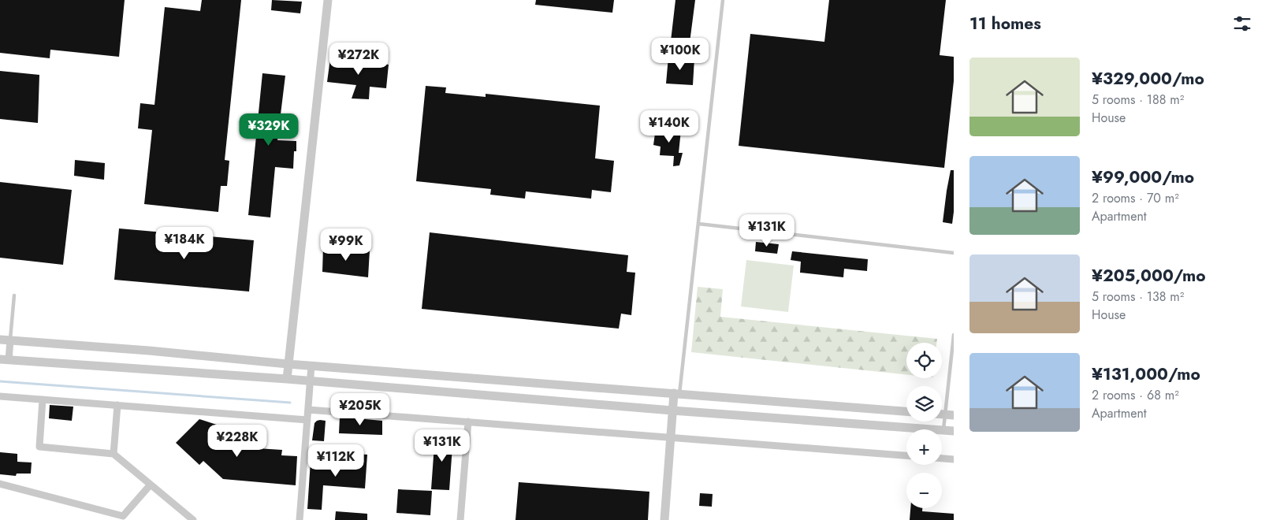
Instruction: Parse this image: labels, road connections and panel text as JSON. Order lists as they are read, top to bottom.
{
  "page": {
    "heading": "11 homes",
    "price": [
      "¥100K",
      "¥272K",
      "¥140K",
      "¥329K",
      "¥131K",
      "¥184K",
      "¥99K",
      "¥205K",
      "¥228K",
      "¥131K",
      "¥112K"
    ],
    "list": [
      {
        "name": "¥329,000/mo",
        "note": "5 rooms · 188 m² · House"
      },
      {
        "name": "¥99,000/mo",
        "note": "2 rooms · 70 m² · Apartment"
      },
      {
        "name": "¥205,000/mo",
        "note": "5 rooms · 138 m² · House"
      },
      {
        "name": "¥131,000/mo",
        "note": "2 rooms · 68 m² · Apartment"
      }
    ],
    "map_buttons": ["+", "−"]
  }
}
